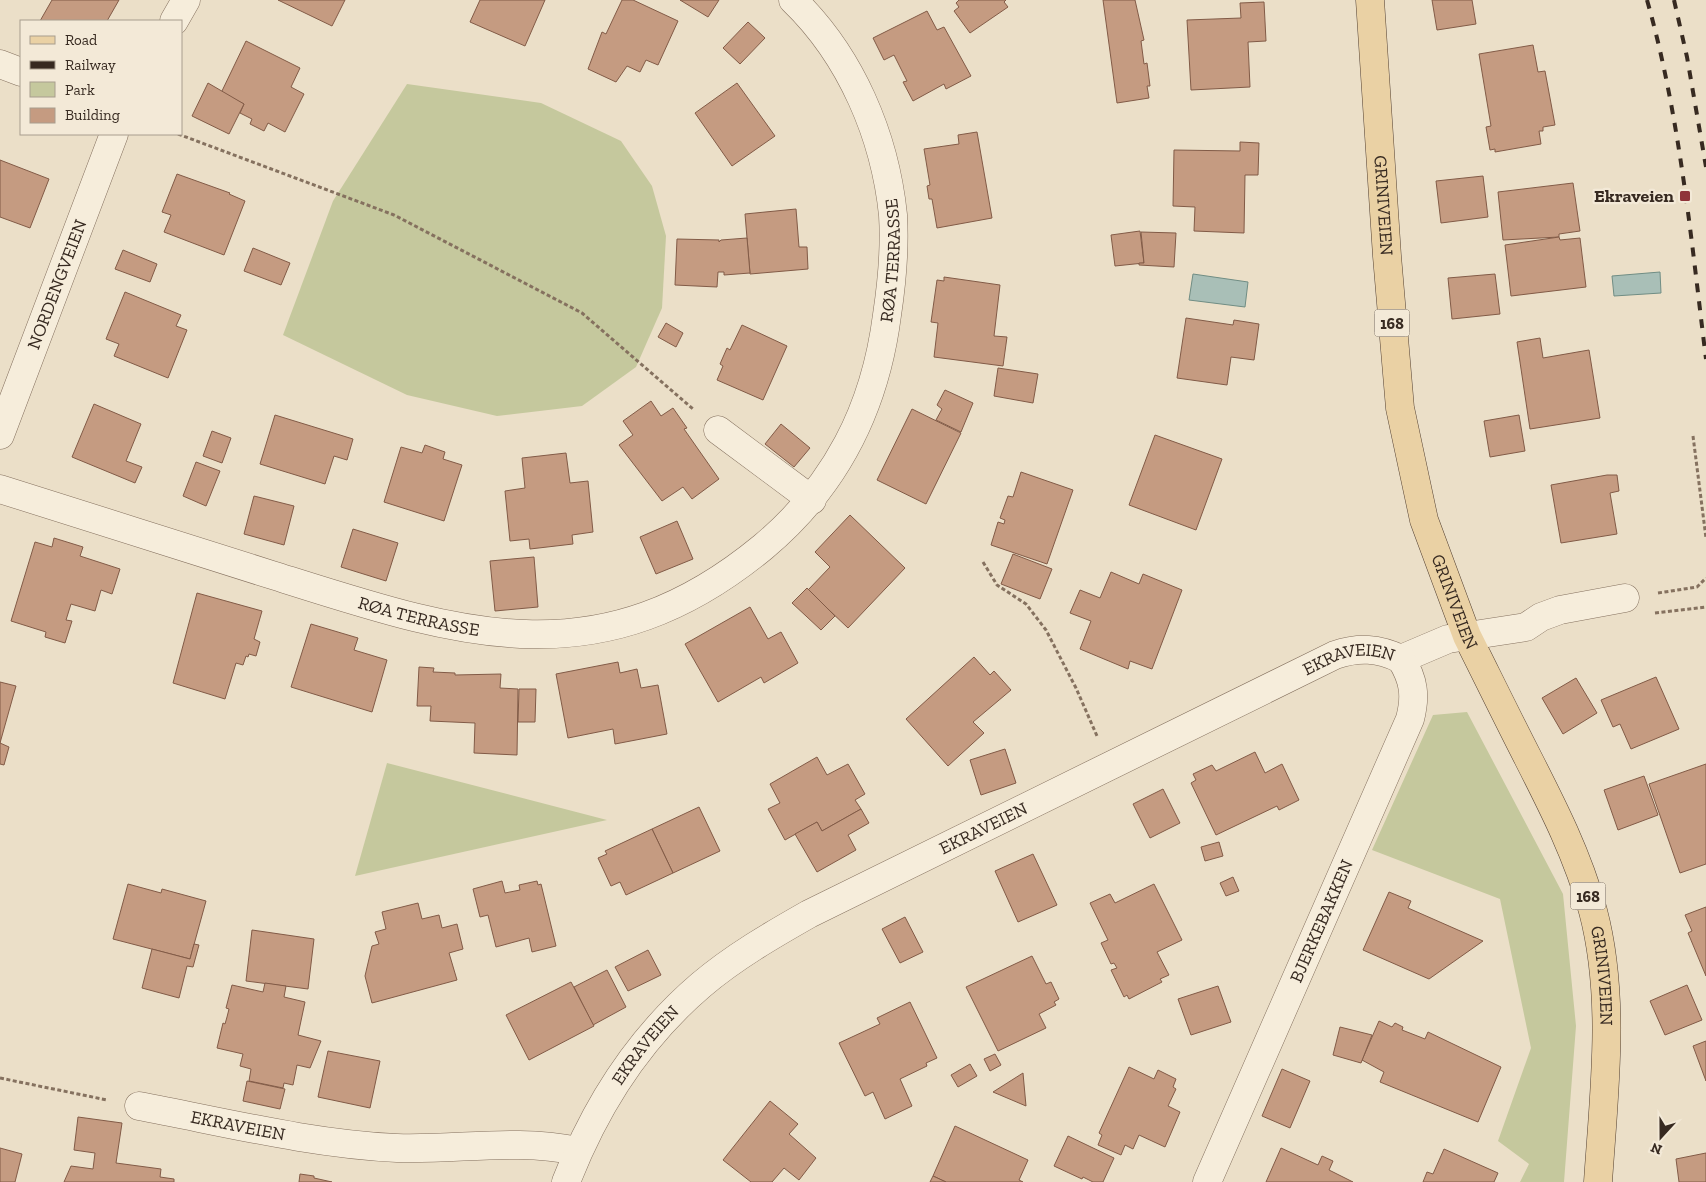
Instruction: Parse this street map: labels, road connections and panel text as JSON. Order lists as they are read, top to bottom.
{
  "streets": {
    "main road": ["GRINIVEIEN", "168"],
    "street": [
      "RØA TERRASSE",
      "NORDENGVEIEN",
      "EKRAVEIEN",
      "BJERKEBAKKEN"
    ]
  },
  "crossings": [
    ["GRINIVEIEN", "EKRAVEIEN"],
    ["EKRAVEIEN", "BJERKEBAKKEN"]
  ],
  "places": {
    "transit": ["Ekraveien"]
  },
  "legend": [
    "Road",
    "Railway",
    "Park",
    "Building"
  ],
  "north": "bottom"
}
